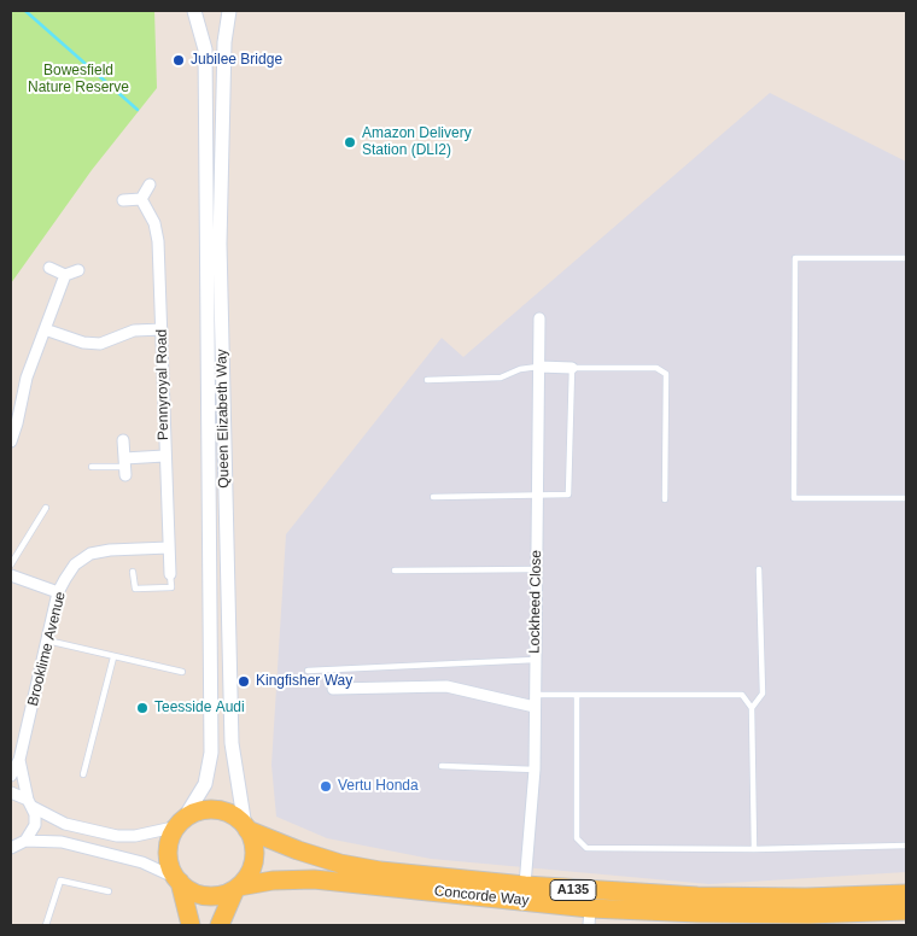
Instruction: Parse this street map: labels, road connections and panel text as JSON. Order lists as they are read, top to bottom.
{
  "streets": {
    "main road": ["A135", "Concorde Way"],
    "street": [
      "Pennyroyal Road",
      "Queen Elizabeth Way",
      "Lockheed Close",
      "Brooklime Avenue"
    ]
  },
  "crossings": [
    ["Pennyroyal Road", "Brooklime Avenue"],
    ["Queen Elizabeth Way", "A135"],
    ["Queen Elizabeth Way", "Concorde Way"],
    ["Lockheed Close", "Concorde Way"],
    ["A135", "Concorde Way"]
  ],
  "parks": ["Bowesfield Nature Reserve"],
  "places": [
    "Jubilee Bridge",
    "Amazon Delivery Station (DLI2)",
    "Kingfisher Way",
    "Teesside Audi",
    "Vertu Honda"
  ]
}
